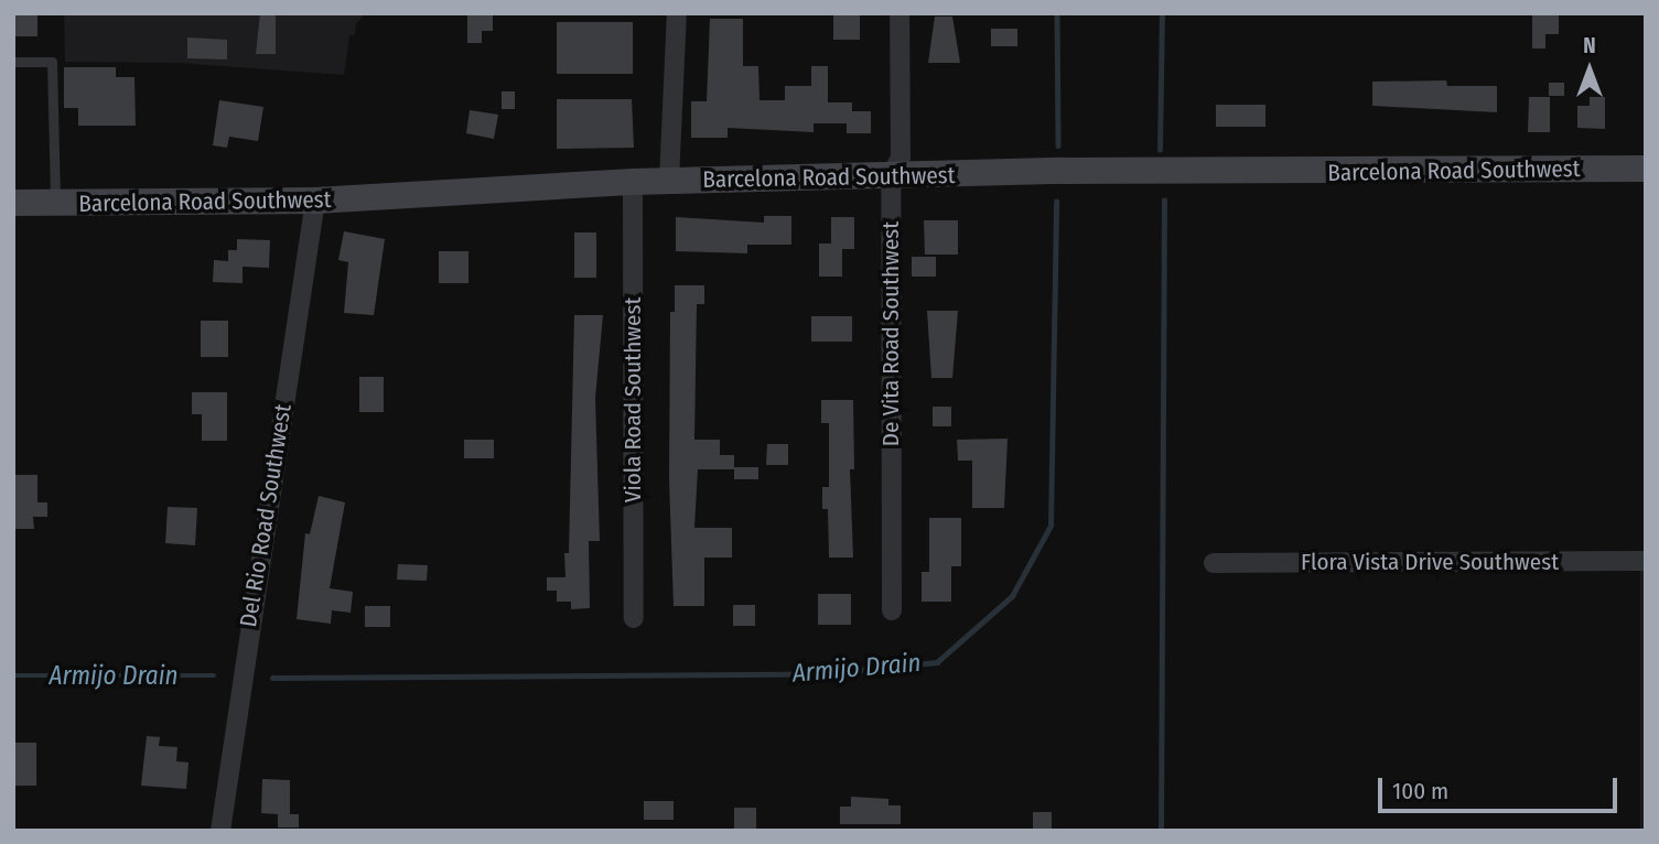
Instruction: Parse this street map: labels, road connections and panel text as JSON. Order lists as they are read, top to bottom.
{
  "streets": {
    "street": [
      "Barcelona Road Southwest",
      "De Vita Road Southwest",
      "Viola Road Southwest",
      "Del Rio Road Southwest",
      "Flora Vista Drive Southwest"
    ]
  },
  "crossings": [
    ["Barcelona Road Southwest", "De Vita Road Southwest"],
    ["Barcelona Road Southwest", "Viola Road Southwest"],
    ["Barcelona Road Southwest", "Del Rio Road Southwest"]
  ],
  "water": ["Armijo Drain"],
  "scale_bar": "100 m",
  "north": "top"
}
